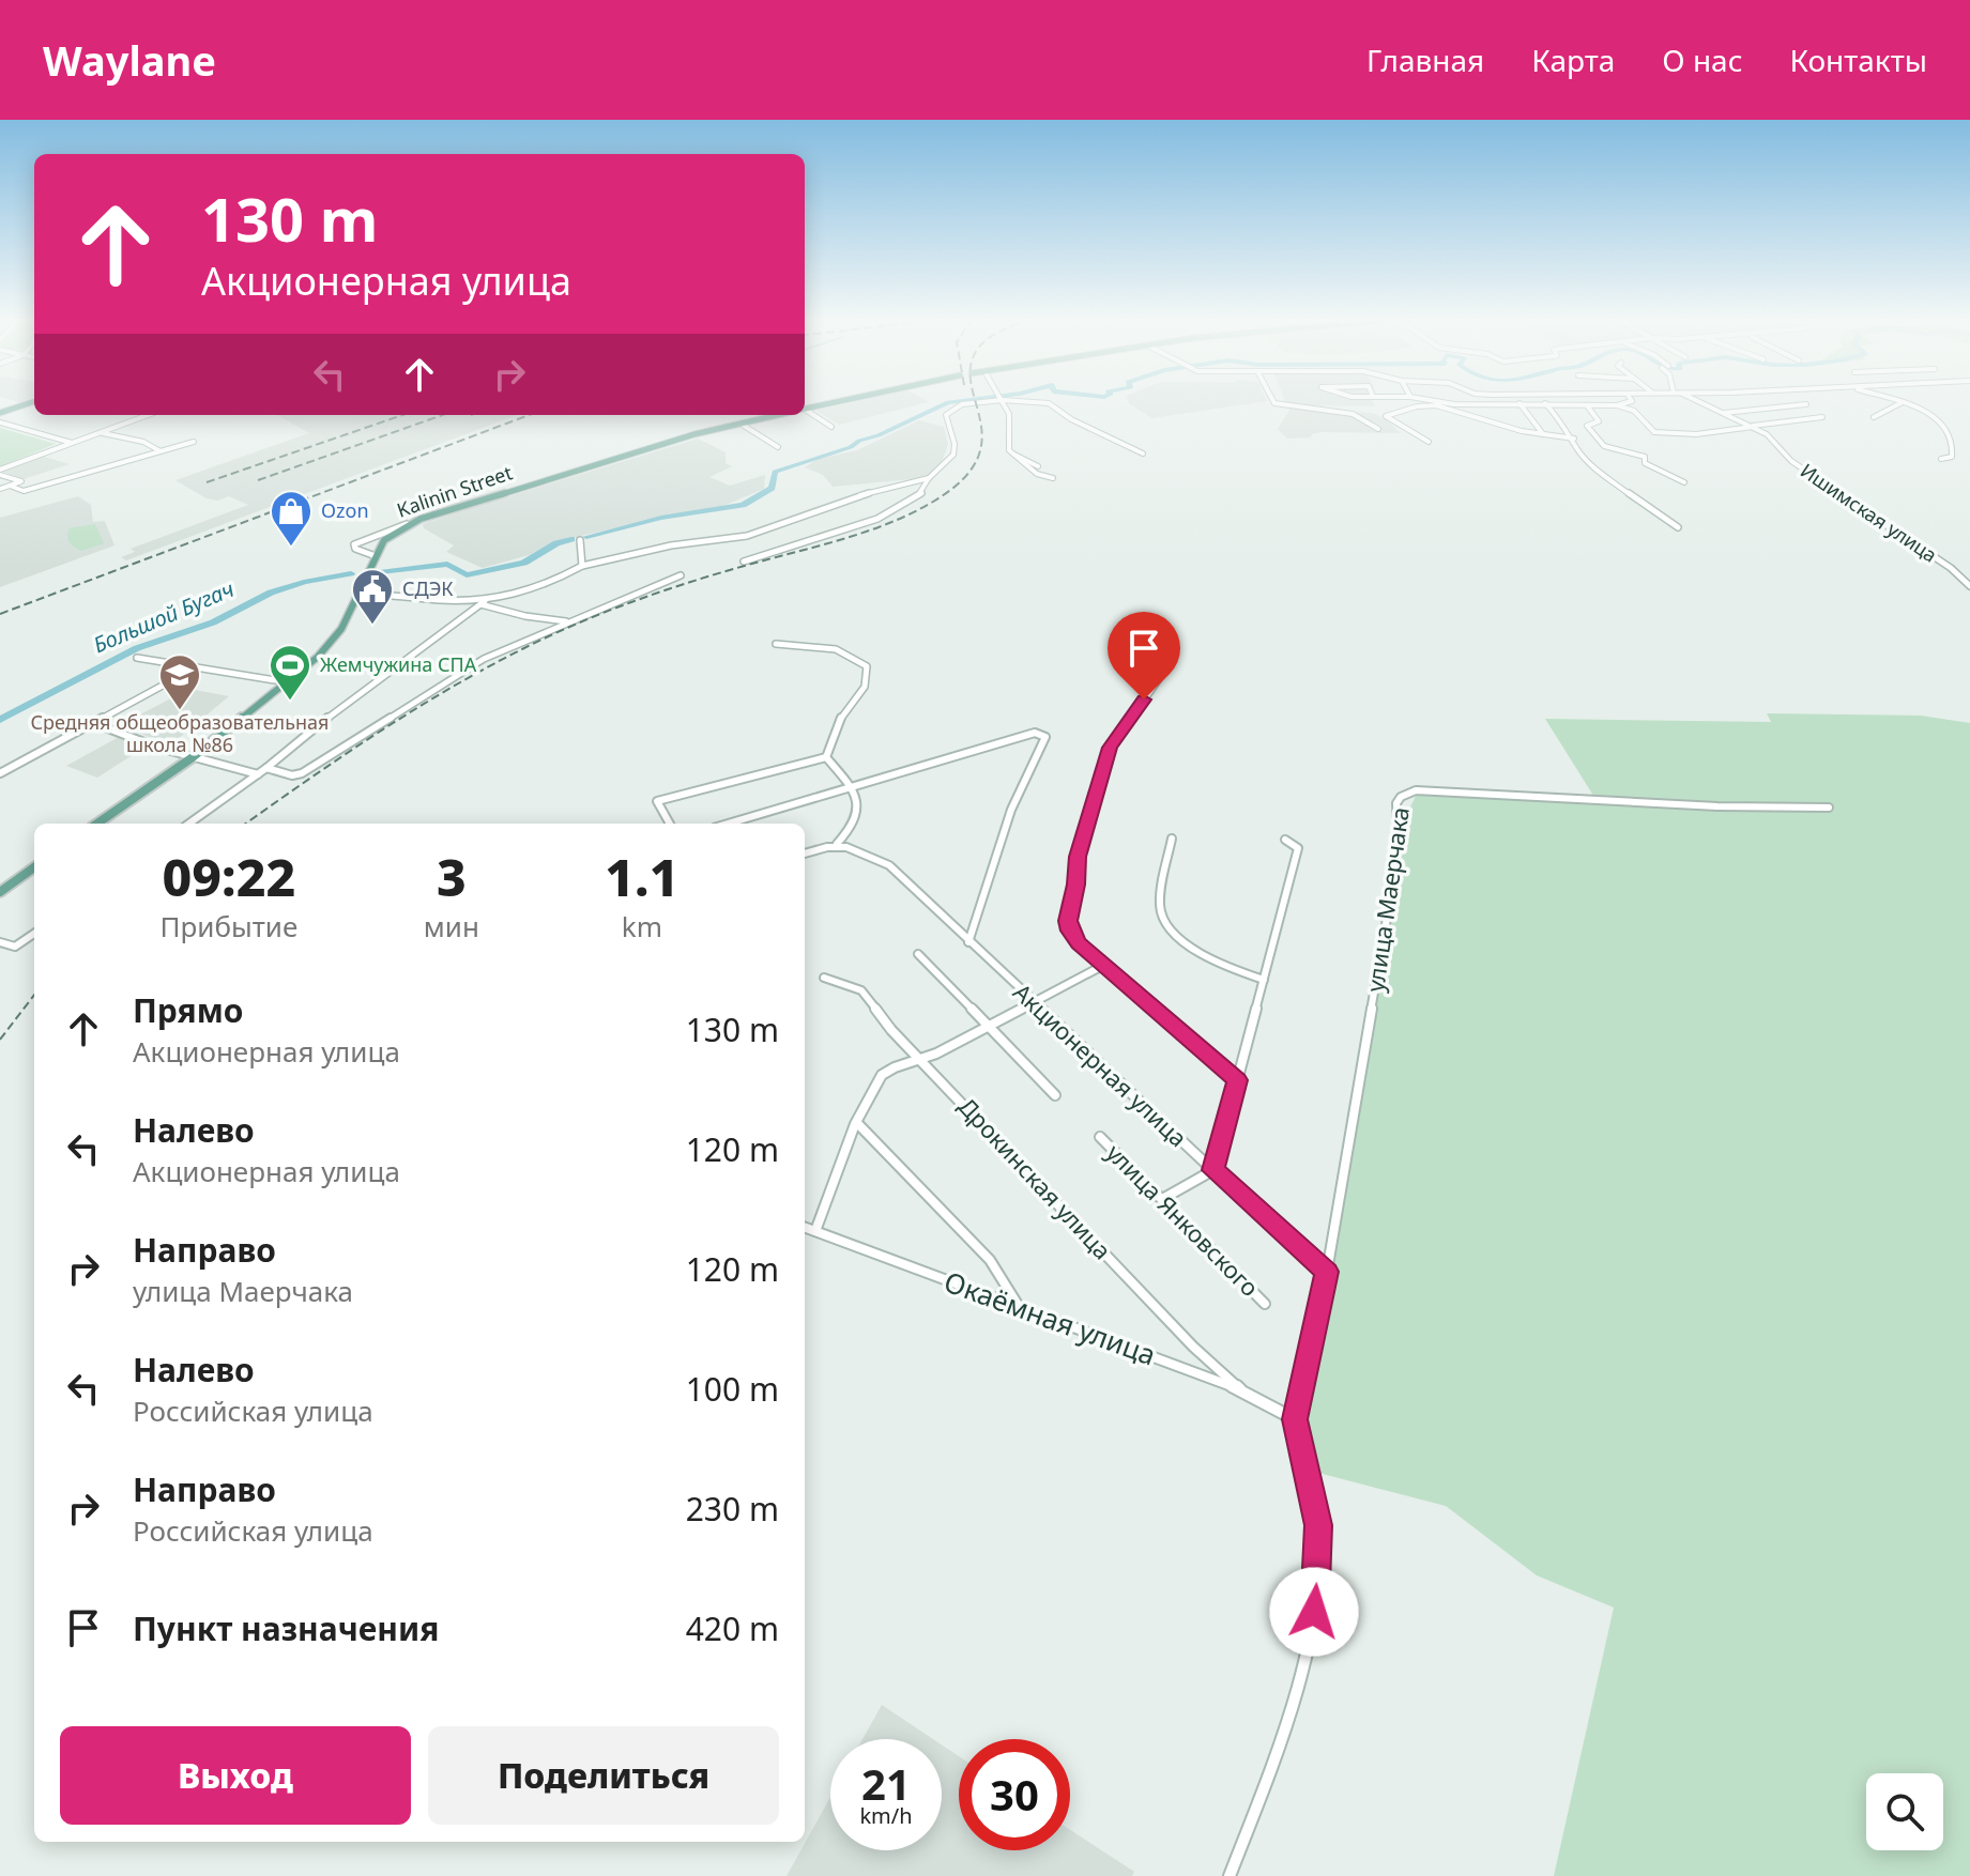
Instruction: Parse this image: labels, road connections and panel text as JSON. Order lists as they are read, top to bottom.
{
  "streets": {
    "main road": ["Kalinin Street"],
    "street": [
      "Ишимская улица",
      "улица Маерчака",
      "Акционерная улица",
      "Дрокинская улица",
      "улица Янковского",
      "Окаёмная улица"
    ]
  },
  "crossings": [
    ["улица Маерчака", "Акционерная улица"],
    ["Дрокинская улица", "Окаёмная улица"]
  ],
  "water": ["Большой Бугач"],
  "places": {
    "shop": ["Ozon"],
    "public building": ["СДЭК"],
    "sports": ["Жемчужина СПА"],
    "school or university": ["Средняя общеобразовательная школа №86"]
  },
  "page": {
    "header": "Waylane",
    "nav": [
      "Главная",
      "Карта",
      "О нас",
      "Контакты"
    ],
    "turn": ["130 m", "Акционерная улица"],
    "eta": [
      "09:22",
      "Прибытие",
      "3",
      "мин",
      "1.1",
      "km"
    ],
    "list": [
      {
        "name": "Прямо",
        "note": "Акционерная улица",
        "value": "130 m"
      },
      {
        "name": "Налево",
        "note": "Акционерная улица",
        "value": "120 m"
      },
      {
        "name": "Направо",
        "note": "улица Маерчака",
        "value": "120 m"
      },
      {
        "name": "Налево",
        "note": "Российская улица",
        "value": "100 m"
      },
      {
        "name": "Направо",
        "note": "Российская улица",
        "value": "230 m"
      },
      {
        "name": "Пункт назначения",
        "value": "420 m"
      }
    ],
    "buttons": ["Выход", "Поделиться"],
    "speed": "21 km/h",
    "limit": "30"
  }
}
